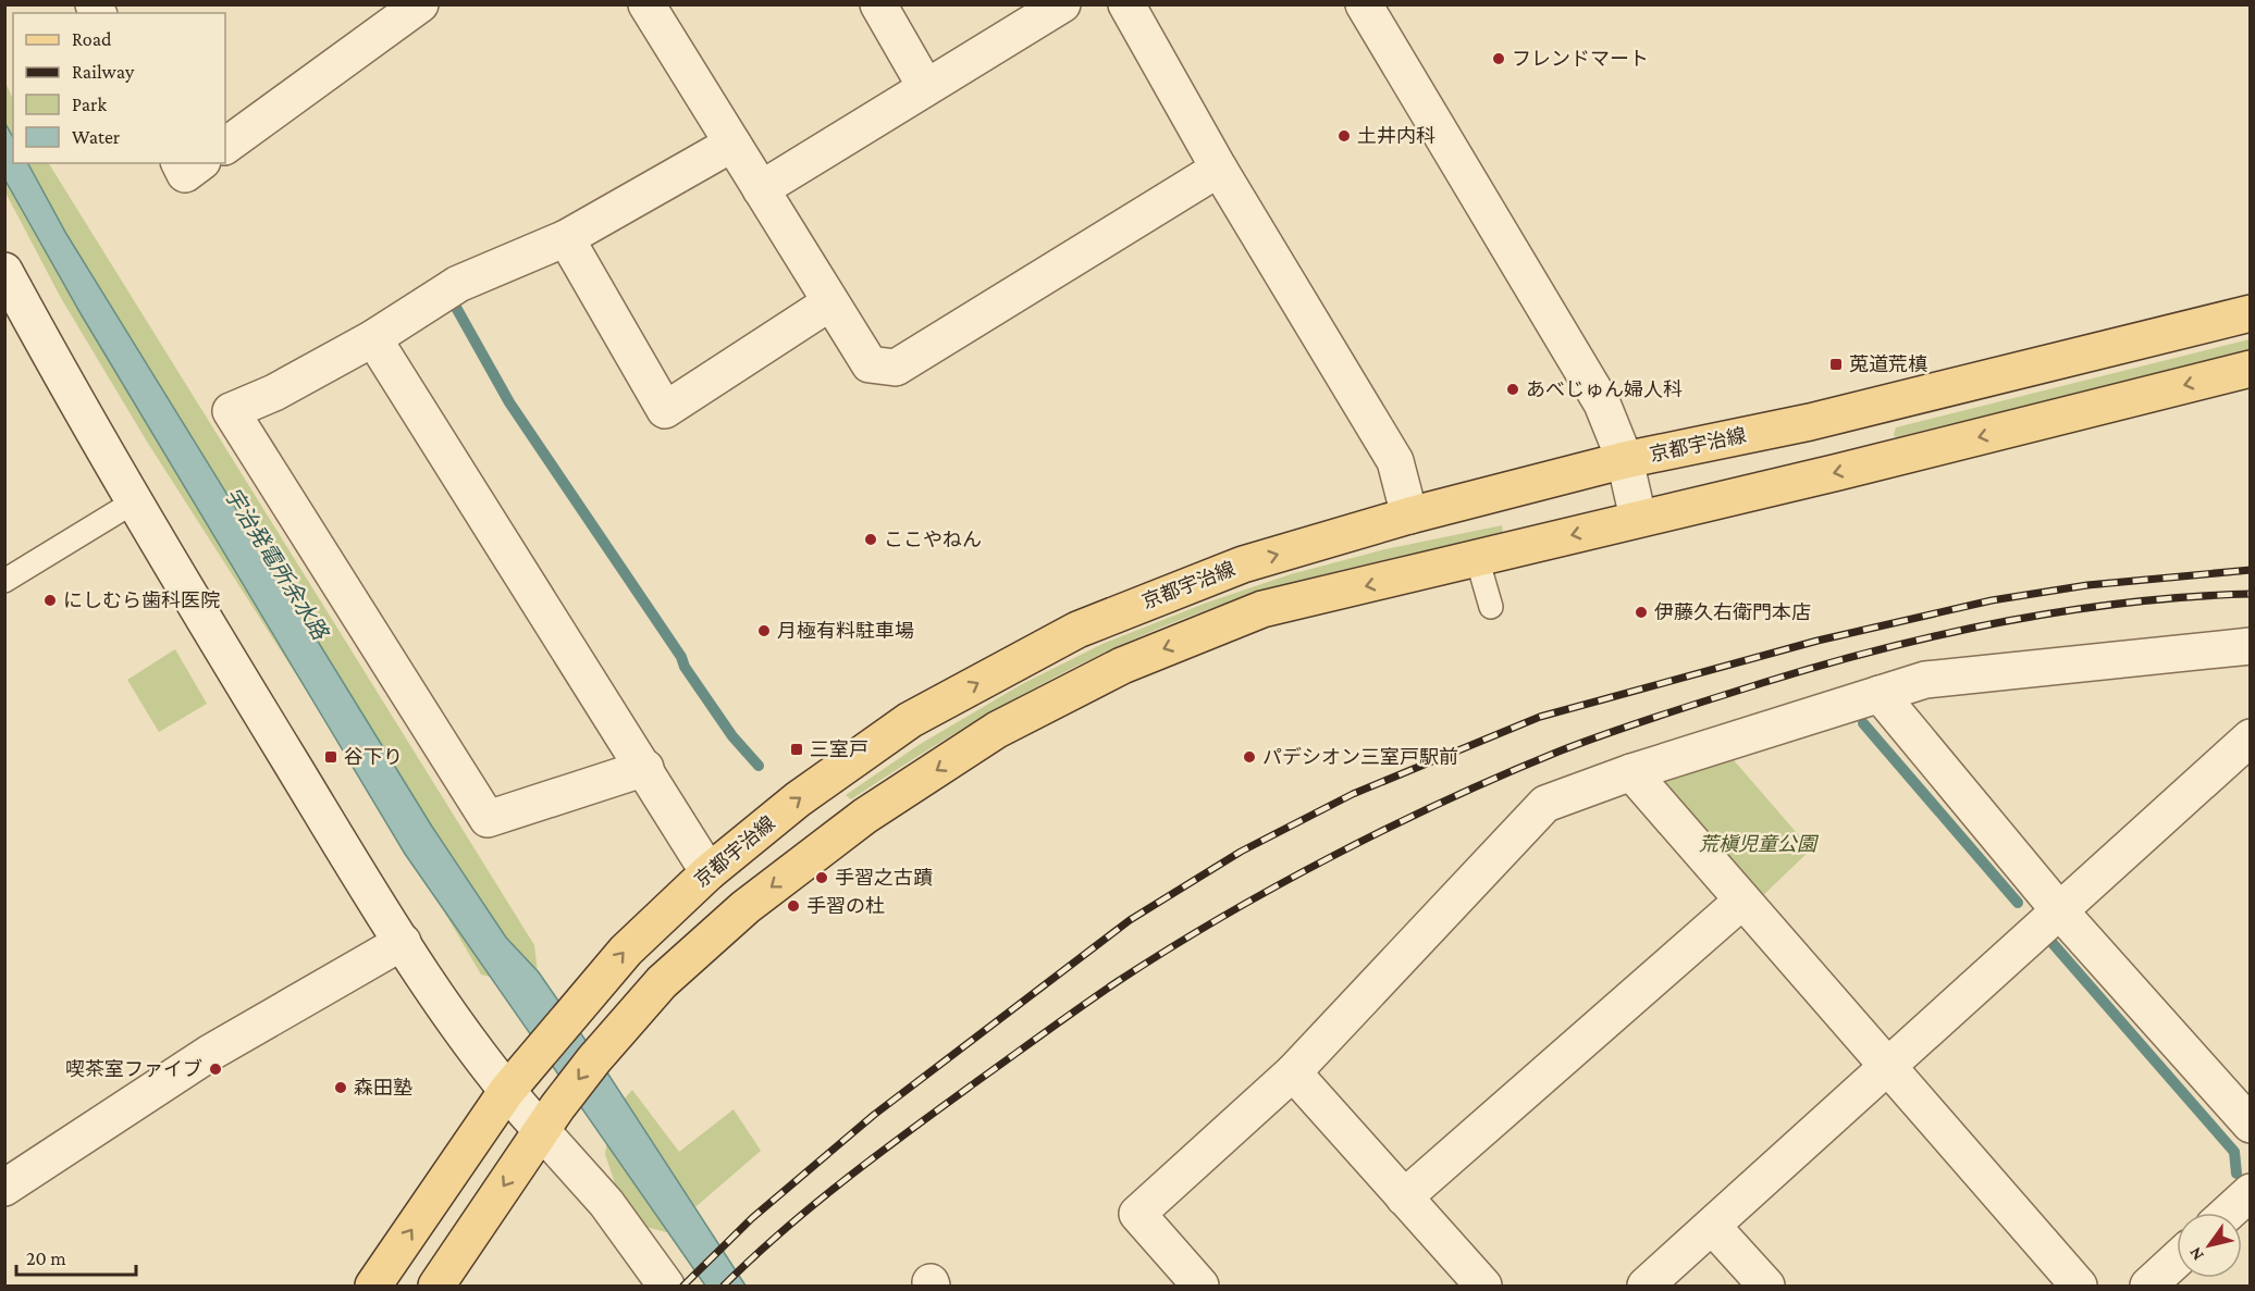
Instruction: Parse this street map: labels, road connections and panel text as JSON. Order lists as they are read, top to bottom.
{
  "streets": {
    "main road": ["京都宇治線"]
  },
  "water": ["宇治発電所余水路"],
  "parks": ["荒槇児童公園"],
  "places": {
    "other": [
      "フレンドマート",
      "土井内科",
      "あべじゅん婦人科",
      "ここやねん",
      "にしむら歯科医院",
      "伊藤久右衛門本店",
      "月極有料駐車場",
      "パデシオン三室戸駅前",
      "手習之古蹟",
      "手習の杜",
      "喫茶室ファイブ",
      "森田塾"
    ],
    "transit": ["莵道荒槙", "三室戸", "谷下り"]
  },
  "legend": [
    "Road",
    "Railway",
    "Park",
    "Water"
  ],
  "scale_bar": "20 m",
  "north": "bottom left"
}
